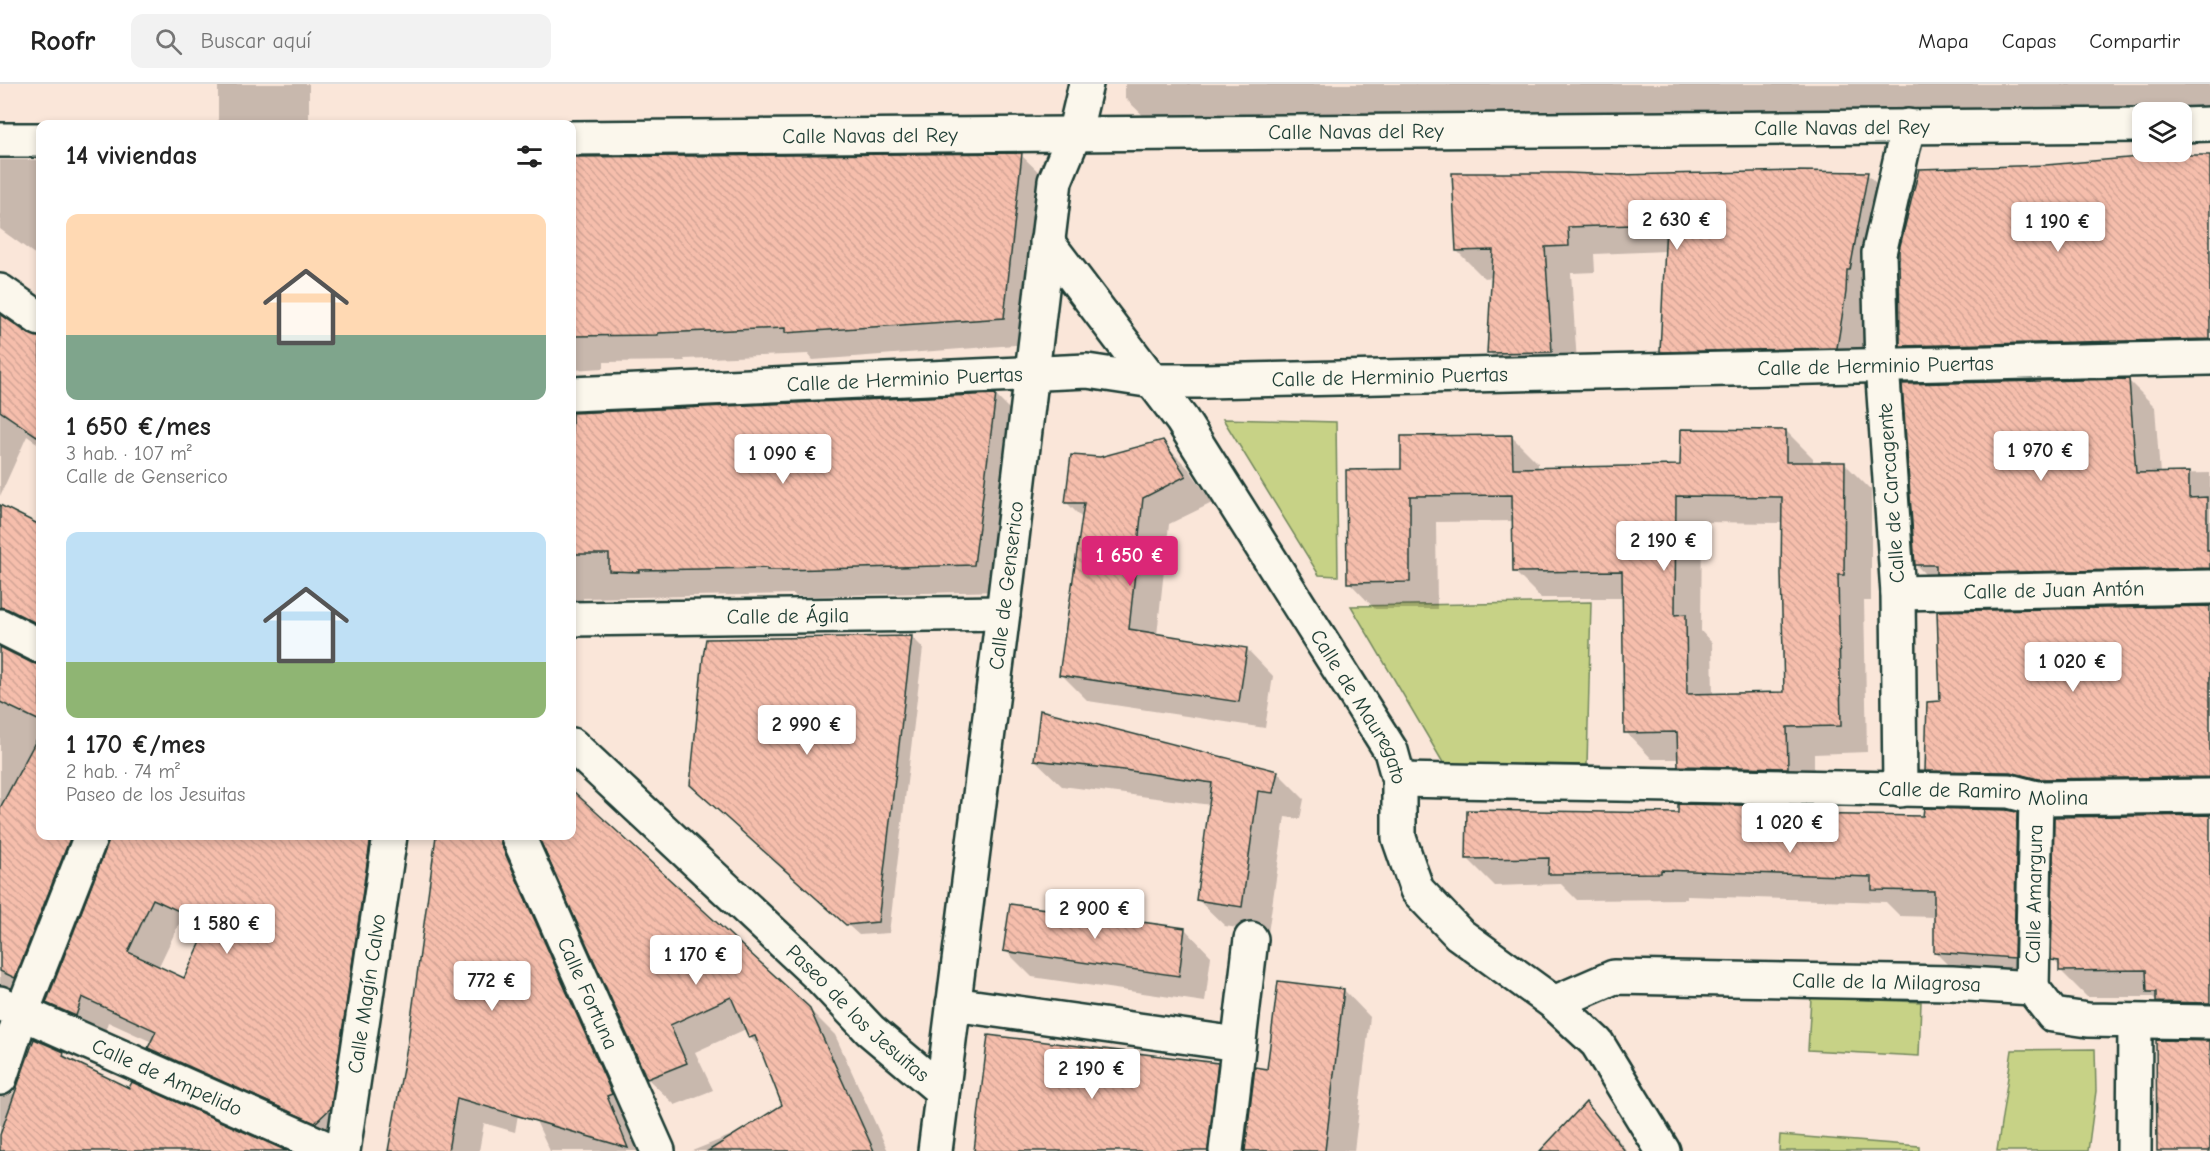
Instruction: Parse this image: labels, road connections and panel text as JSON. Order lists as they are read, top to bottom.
{
  "streets": {
    "street": [
      "Calle Navas del Rey",
      "Calle de Herminio Puertas",
      "Calle de Carcagente",
      "Calle de Genserico",
      "Calle de Juan Antón",
      "Calle de Ágila",
      "Calle de Mauregato",
      "Calle de Ramiro Molina",
      "Calle Amargura",
      "Calle de la Milagrosa",
      "Calle Magín Calvo",
      "Calle Fortuna",
      "Paseo de los Jesuitas",
      "Calle de Ampelido"
    ]
  },
  "crossings": [
    ["Calle Navas del Rey", "Calle de Carcagente"],
    ["Calle Navas del Rey", "Calle de Genserico"],
    ["Calle de Herminio Puertas", "Calle de Carcagente"],
    ["Calle de Herminio Puertas", "Calle de Genserico"],
    ["Calle de Herminio Puertas", "Calle de Mauregato"],
    ["Calle de Carcagente", "Calle de Juan Antón"],
    ["Calle de Carcagente", "Calle de Ramiro Molina"],
    ["Calle de Genserico", "Calle de Ágila"],
    ["Calle de Genserico", "Calle de Mauregato"],
    ["Calle de Genserico", "Paseo de los Jesuitas"],
    ["Calle de Mauregato", "Calle de Ramiro Molina"],
    ["Calle de Mauregato", "Calle de la Milagrosa"],
    ["Calle de Ramiro Molina", "Calle Amargura"],
    ["Calle Amargura", "Calle de la Milagrosa"]
  ],
  "page": {
    "header": "Roofr",
    "search": "Buscar aquí",
    "nav": ["Mapa", "Capas", "Compartir"],
    "heading": "14 viviendas",
    "list": [
      {
        "name": "1 650 €/mes",
        "note": "3 hab. · 107 m² · Calle de Genserico"
      },
      {
        "name": "1 170 €/mes",
        "note": "2 hab. · 74 m² · Paseo de los Jesuitas"
      }
    ],
    "price": [
      "2 630 €",
      "1 190 €",
      "1 970 €",
      "1 090 €",
      "2 190 €",
      "1 650 €",
      "1 020 €",
      "2 990 €",
      "1 020 €",
      "2 900 €",
      "1 580 €",
      "1 170 €",
      "772 €",
      "2 190 €"
    ]
  }
}
